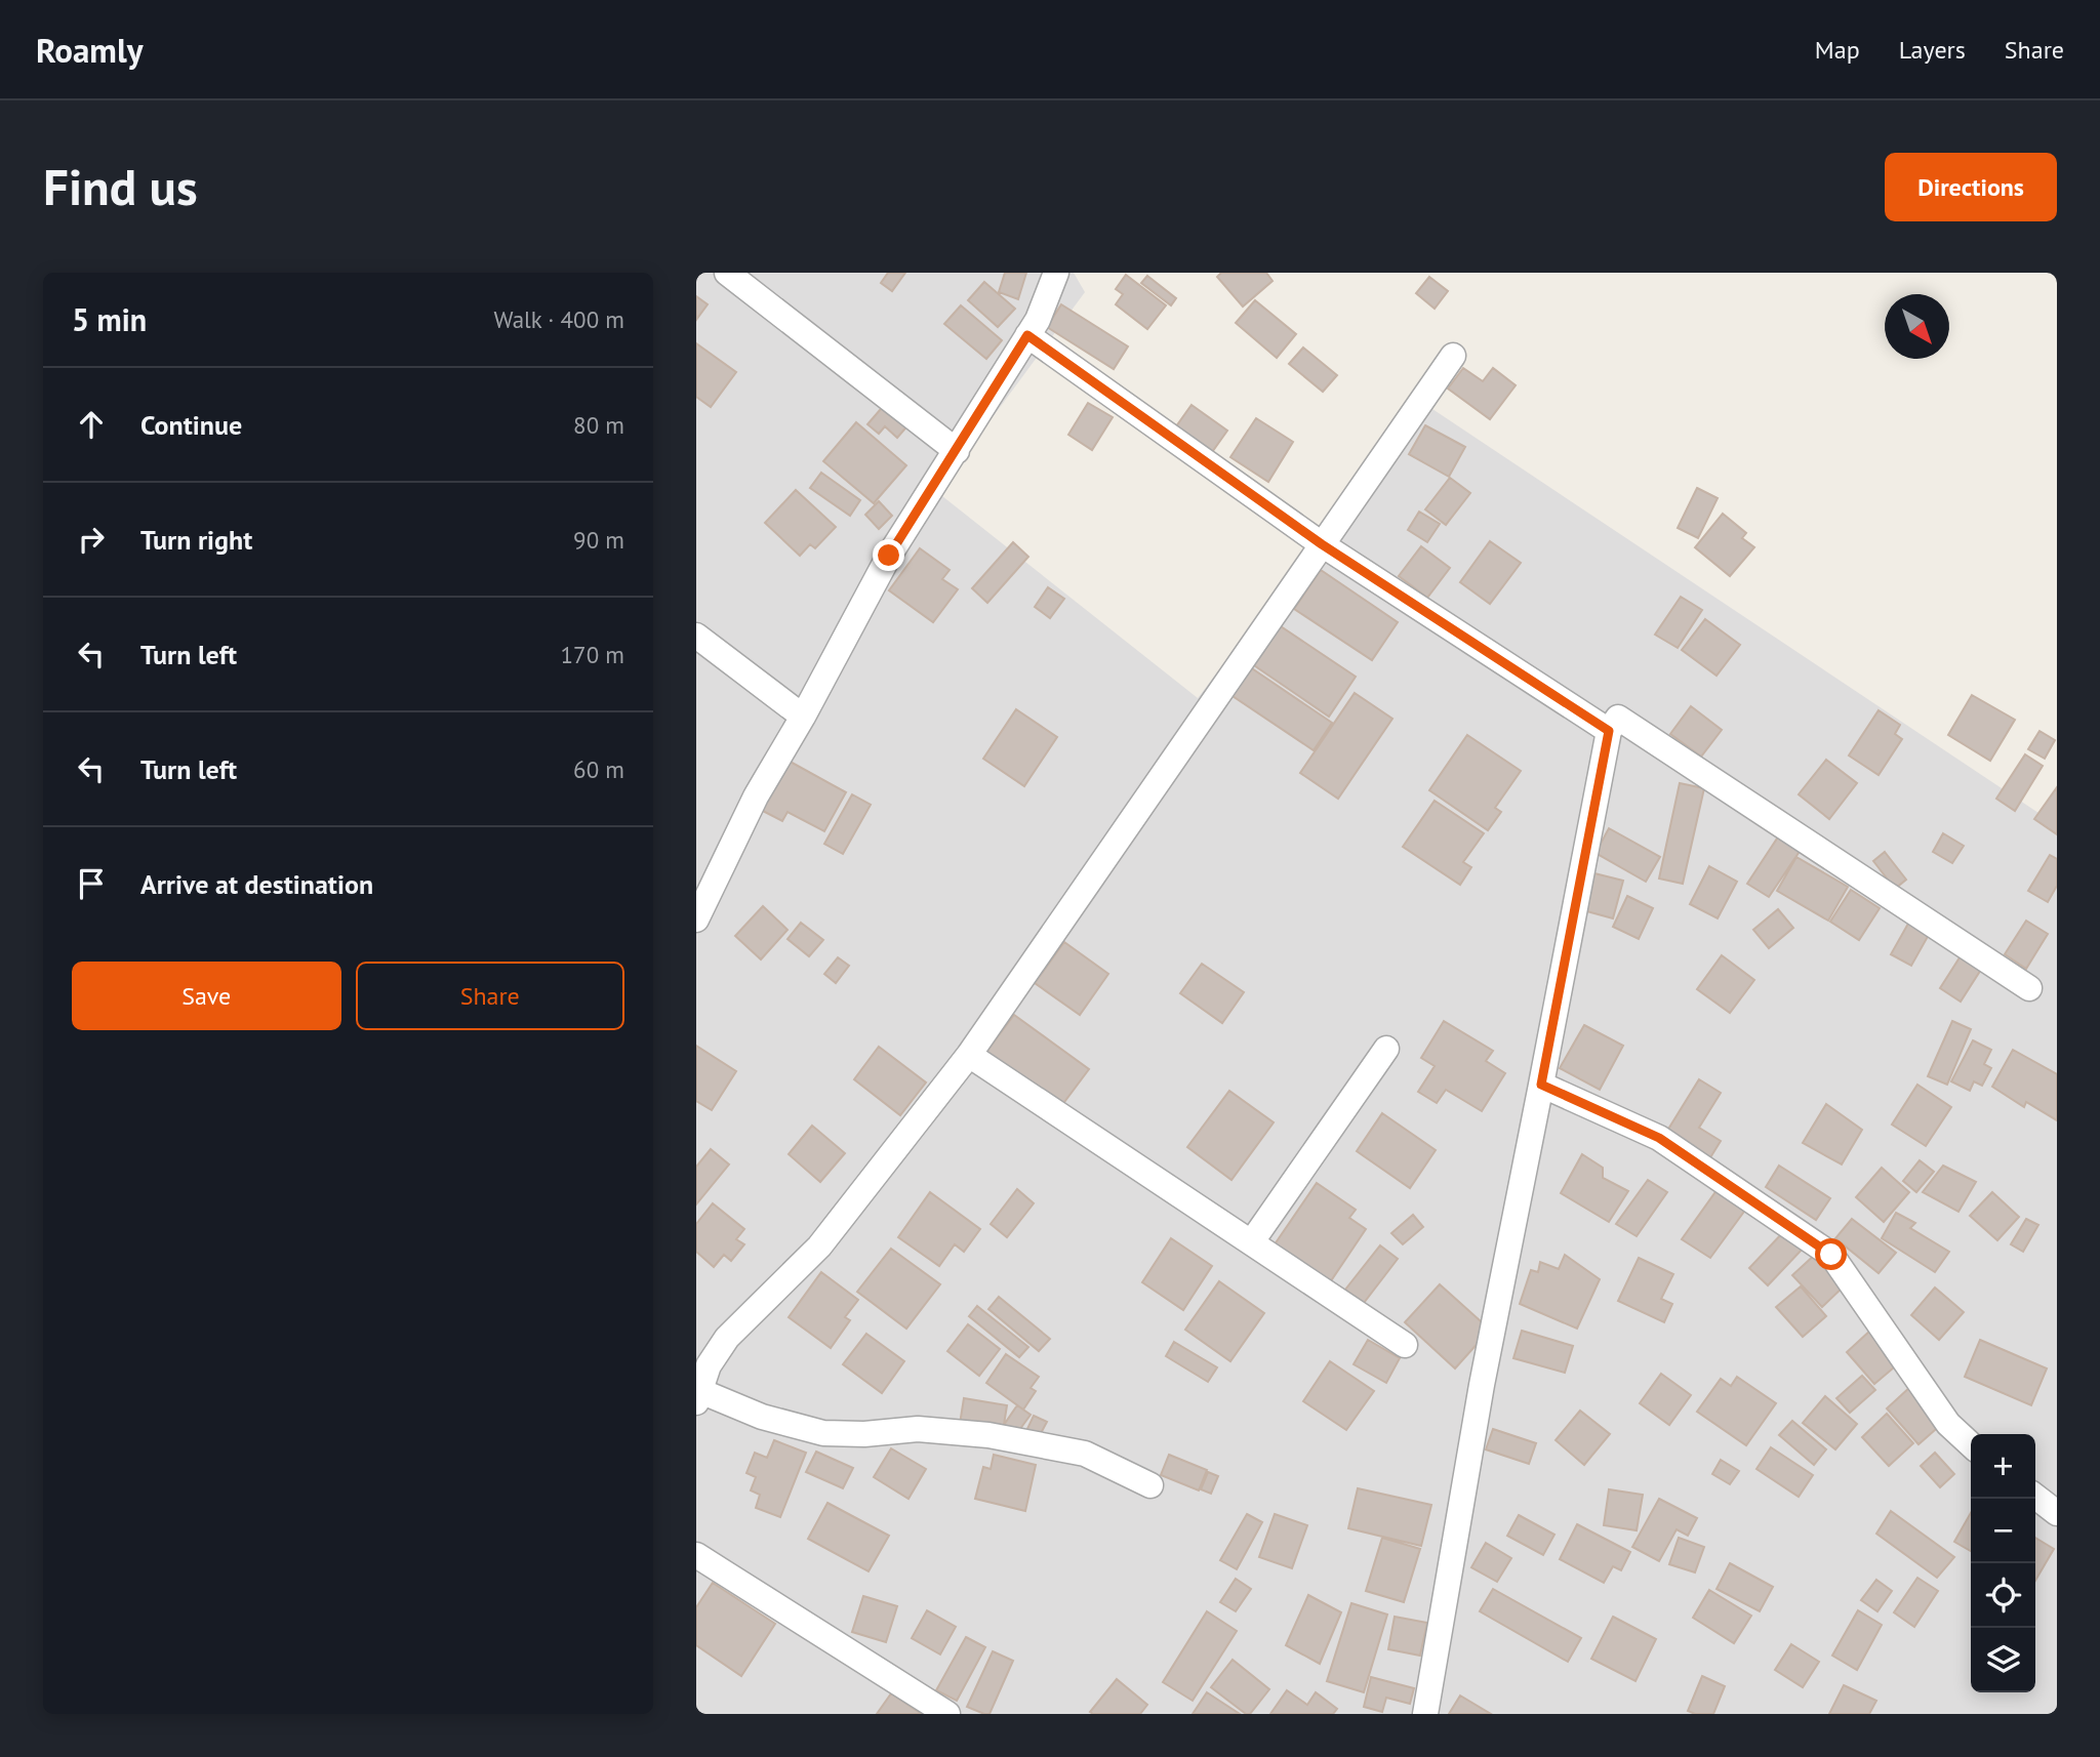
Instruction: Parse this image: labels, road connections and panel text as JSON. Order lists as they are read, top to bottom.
{
  "north": "bottom right",
  "page": {
    "header": "Roamly",
    "nav": ["Map", "Layers", "Share"],
    "buttons": [
      "Directions",
      ["Save", "Share"]
    ],
    "title": "Find us",
    "heading": ["5 min", "Walk · 400 m"],
    "list": [
      ["Continue", "80 m"],
      ["Turn right", "90 m"],
      ["Turn left", "170 m"],
      ["Turn left", "60 m"],
      "Arrive at destination"
    ],
    "map_buttons": ["+", "−"]
  }
}
